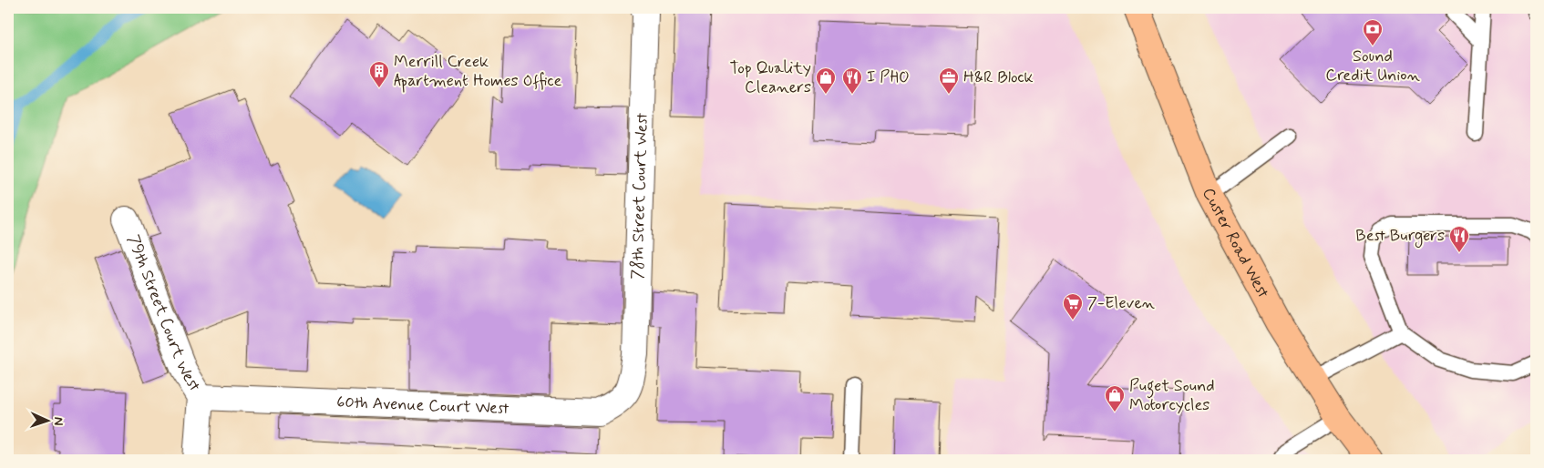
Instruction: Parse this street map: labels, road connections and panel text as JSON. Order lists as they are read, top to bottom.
{
  "streets": {
    "main road": ["Custer Road West"],
    "street": ["78th Street Court West", "79th Street Court West", "60th Avenue Court West"]
  },
  "crossings": [
    ["78th Street Court West", "60th Avenue Court West"],
    ["79th Street Court West", "60th Avenue Court West"]
  ],
  "places": {
    "bank": ["Sound Credit Union"],
    "building": ["Merrill Creek Apartment Homes Office"],
    "shop": ["Top Quality Cleaners", "Puget Sound Motorcycles"],
    "restaurant": ["I PHO", "Best Burgers"],
    "office": ["H&R Block"],
    "supermarket": ["7-Eleven"]
  },
  "north": "right"
}
